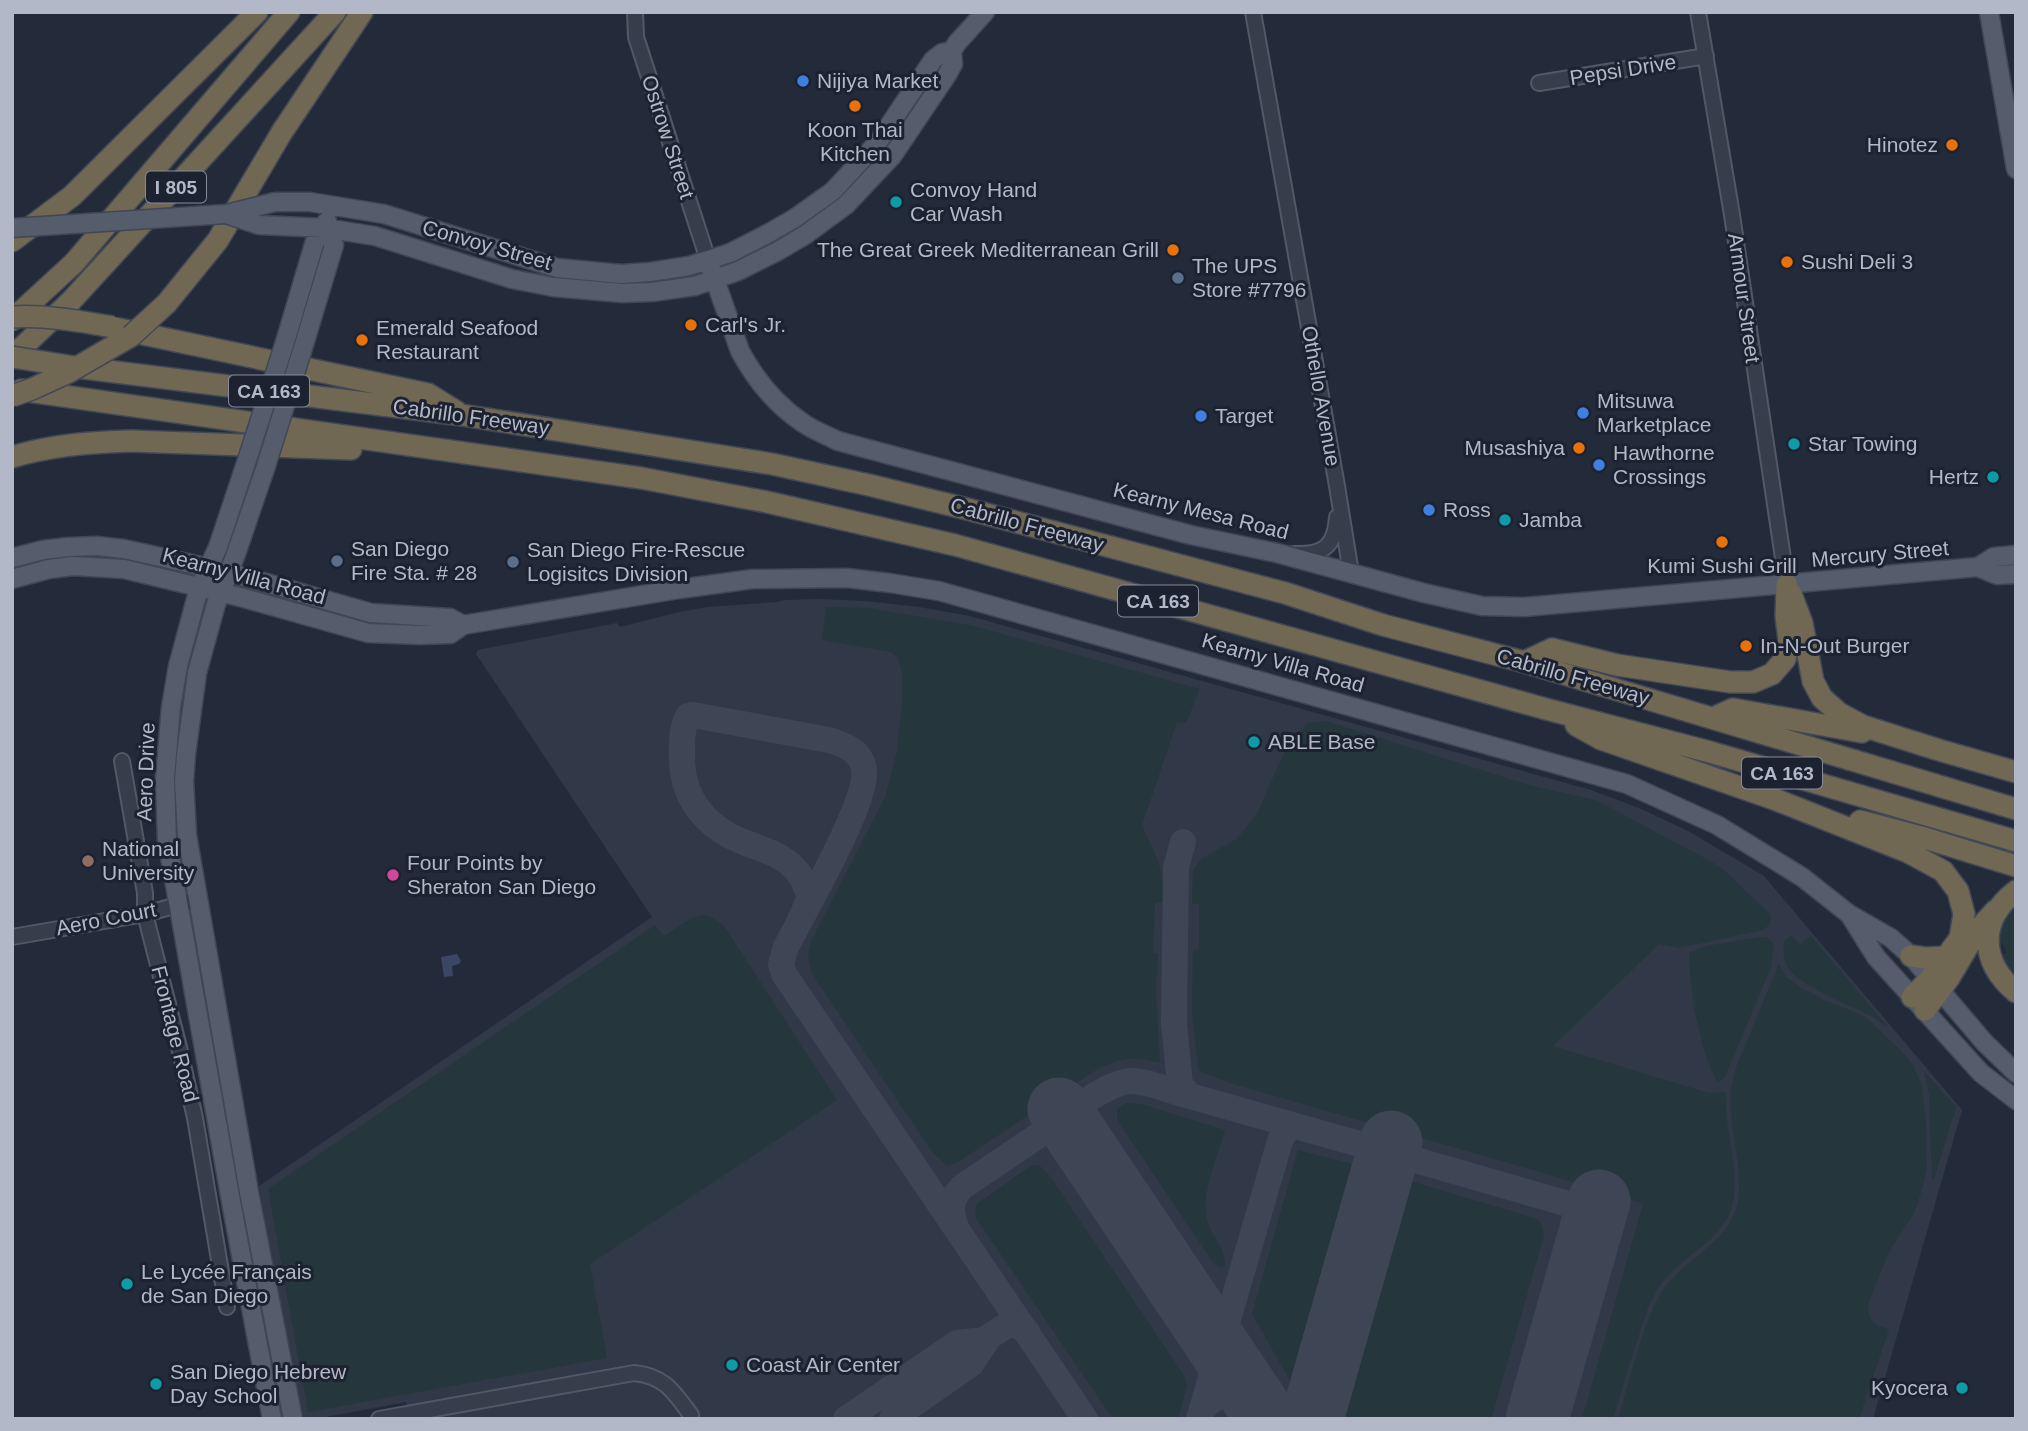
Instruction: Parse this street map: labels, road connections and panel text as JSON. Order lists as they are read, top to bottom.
{
  "streets": {
    "highway": ["I 805", "CA 163", "Cabrillo Freeway"],
    "main road": [
      "Convoy Street",
      "Kearny Mesa Road",
      "Mercury Street",
      "Kearny Villa Road",
      "Aero Drive"
    ],
    "street": [
      "Pepsi Drive",
      "Ostrow Street",
      "Armour Street",
      "Othello Avenue",
      "Aero Court",
      "Frontage Road"
    ]
  },
  "crossings": [
    ["Pepsi Drive", "Armour Street"],
    ["Ostrow Street", "Convoy Street"],
    ["Ostrow Street", "Kearny Mesa Road"],
    ["I 805", "Cabrillo Freeway"],
    ["Convoy Street", "Kearny Mesa Road"],
    ["Convoy Street", "Aero Drive"],
    ["Armour Street", "Kearny Mesa Road"],
    ["Armour Street", "Mercury Street"],
    ["Othello Avenue", "Kearny Mesa Road"],
    ["Kearny Mesa Road", "Mercury Street"],
    ["Kearny Villa Road", "Aero Drive"],
    ["Aero Drive", "Aero Court"],
    ["Aero Court", "Frontage Road"]
  ],
  "places": [
    "Nijiya Market",
    "Koon Thai Kitchen",
    "Hinotez",
    "Convoy Hand Car Wash",
    "The Great Greek Mediterranean Grill",
    "Sushi Deli 3",
    "The UPS Store #7796",
    "Carl's Jr.",
    "Emerald Seafood Restaurant",
    "Mitsuwa Marketplace",
    "Target",
    "Star Towing",
    "Musashiya",
    "Hawthorne Crossings",
    "Hertz",
    "Ross",
    "Jamba",
    "Kumi Sushi Grill",
    "San Diego Fire Sta. # 28",
    "San Diego Fire-Rescue Logisitcs Division",
    "In-N-Out Burger",
    "ABLE Base",
    "National University",
    "Four Points by Sheraton San Diego",
    "Le Lycée Français de San Diego",
    "Coast Air Center",
    "San Diego Hebrew Day School",
    "Kyocera"
  ]
}
